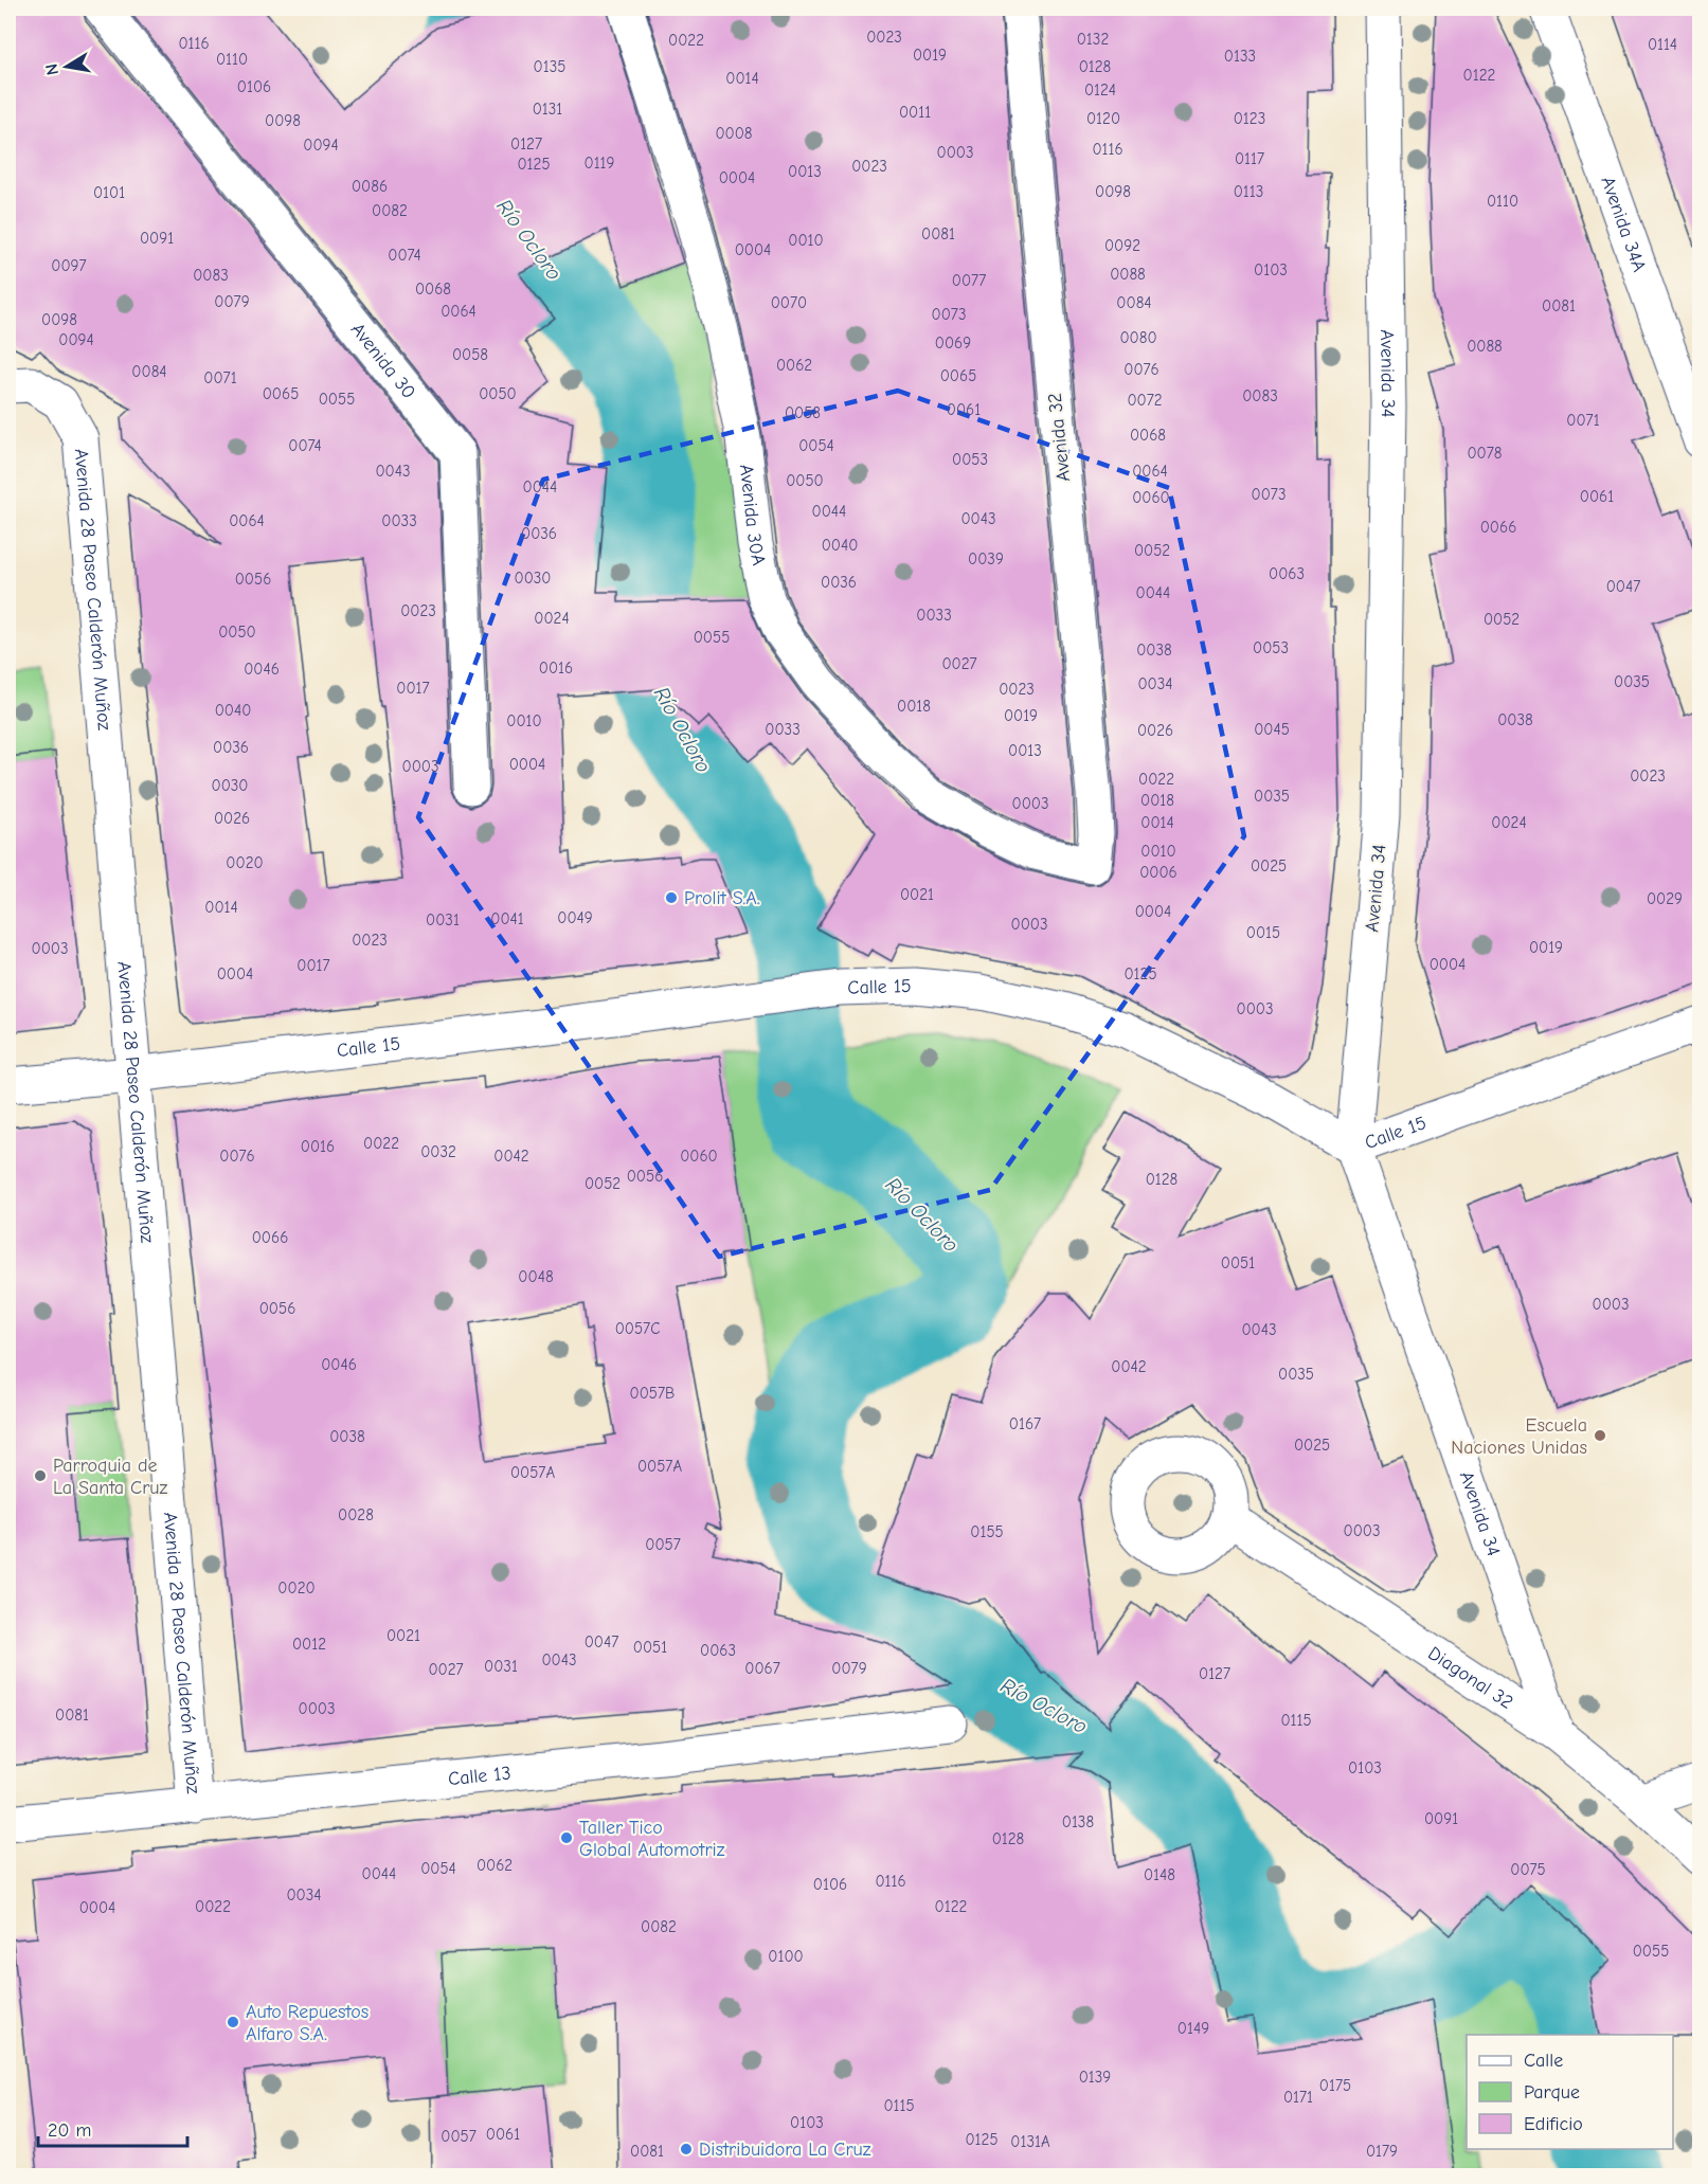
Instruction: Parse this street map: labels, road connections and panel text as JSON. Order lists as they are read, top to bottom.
{
  "streets": {
    "street": [
      "Avenida 34A",
      "Avenida 30",
      "Avenida 34",
      "Avenida 32",
      "Avenida 30A",
      "Avenida 28 Paseo Calderón Muñoz",
      "Calle 15",
      "Diagonal 32",
      "Calle 13"
    ]
  },
  "crossings": [
    ["Avenida 34", "Calle 15"],
    ["Avenida 34", "Diagonal 32"],
    ["Avenida 32", "Avenida 30A"],
    ["Avenida 28 Paseo Calderón Muñoz", "Calle 15"],
    ["Avenida 28 Paseo Calderón Muñoz", "Calle 13"]
  ],
  "water": ["Río Ocloro"],
  "places": [
    "Prolit S.A.",
    "Escuela Naciones Unidas",
    "Parroquia de La Santa Cruz",
    "Taller Tico Global Automotriz",
    "Auto Repuestos Alfaro S.A.",
    "Distribuidora La Cruz"
  ],
  "house_numbers": [
    "0023",
    "0132",
    "0022",
    "0116",
    "0114",
    "0019",
    "0133",
    "0110",
    "0135",
    "0128",
    "0122",
    "0014",
    "0106",
    "0124",
    "0131",
    "0011",
    "0120",
    "0123",
    "0098",
    "0008",
    "0127",
    "0094",
    "0116",
    "0003",
    "0117",
    "0119",
    "0125",
    "0023",
    "0013",
    "0004",
    "0086",
    "0098",
    "0113",
    "0101",
    "0110",
    "0082",
    "0081",
    "0091",
    "0010",
    "0092",
    "0004",
    "0074",
    "0097",
    "0103",
    "0088",
    "0083",
    "0077",
    "0068",
    "0079",
    "0070",
    "0084",
    "0081",
    "0064",
    "0073",
    "0098",
    "0080",
    "0094",
    "0069",
    "0088",
    "0058",
    "0062",
    "0076",
    "0084",
    "0065",
    "0071",
    "0065",
    "0050",
    "0083",
    "0055",
    "0072",
    "0061",
    "0058",
    "0071",
    "0068",
    "0074",
    "0054",
    "0078",
    "0053",
    "0043",
    "0064",
    "0050",
    "0044",
    "0073",
    "0061",
    "0060",
    "0044",
    "0043",
    "0064",
    "0033",
    "0066",
    "0036",
    "0040",
    "0052",
    "0039",
    "0063",
    "0030",
    "0056",
    "0036",
    "0047",
    "0044",
    "0023",
    "0033",
    "0024",
    "0052",
    "0050",
    "0055",
    "0053",
    "0038",
    "0027",
    "0016",
    "0046",
    "0035",
    "0034",
    "0017",
    "0023",
    "0018",
    "0040",
    "0019",
    "0038",
    "0010",
    "0033",
    "0045",
    "0026",
    "0036",
    "0013",
    "0004",
    "0003",
    "0023",
    "0022",
    "0030",
    "0035",
    "0018",
    "0003",
    "0026",
    "0014",
    "0024",
    "0010",
    "0020",
    "0025",
    "0006",
    "0021",
    "0029",
    "0014",
    "0004",
    "0049",
    "0041",
    "0031",
    "0003",
    "0015",
    "0023",
    "0019",
    "0003",
    "0004",
    "0017",
    "0004",
    "0125",
    "0003",
    "0022",
    "0016",
    "0032",
    "0076",
    "0042",
    "0060",
    "0056",
    "0128",
    "0052",
    "0066",
    "0051",
    "0048",
    "0003",
    "0056",
    "0057C",
    "0043",
    "0046",
    "0042",
    "0035",
    "0057B",
    "0167",
    "0038",
    "0025",
    "0057A",
    "0057A",
    "0028",
    "0003",
    "0155",
    "0057",
    "0020",
    "0021",
    "0047",
    "0012",
    "0051",
    "0063",
    "0043",
    "0031",
    "0067",
    "0079",
    "0027",
    "0127",
    "0003",
    "0081",
    "0115",
    "0103",
    "0091",
    "0138",
    "0128",
    "0062",
    "0054",
    "0075",
    "0044",
    "0148",
    "0116",
    "0106",
    "0034",
    "0022",
    "0122",
    "0004",
    "0082",
    "0055",
    "0100",
    "0149",
    "0139",
    "0175",
    "0171",
    "0115",
    "0103",
    "0061",
    "0057",
    "0125",
    "0131A",
    "0081",
    "0179"
  ],
  "legend": ["Calle", "Parque", "Edificio"],
  "scale_bar": "20 m",
  "north": "left"
}
